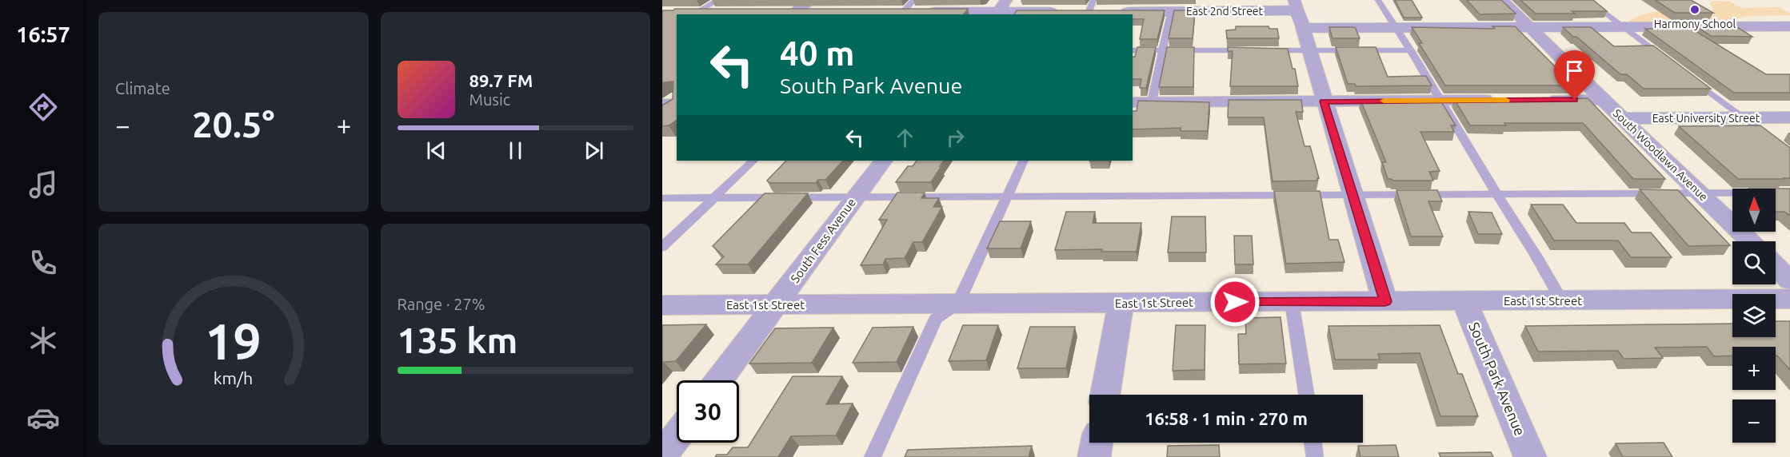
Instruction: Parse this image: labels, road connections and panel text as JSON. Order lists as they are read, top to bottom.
{
  "streets": {
    "street": [
      "East 2nd Street",
      "East University Street",
      "South Woodlawn Avenue",
      "South Fess Avenue",
      "East 1st Street",
      "South Park Avenue"
    ]
  },
  "crossings": [
    ["East 2nd Street", "South Woodlawn Avenue"],
    ["East University Street", "South Woodlawn Avenue"],
    ["South Fess Avenue", "East 1st Street"],
    ["East 1st Street", "South Park Avenue"]
  ],
  "places": ["Harmony School"],
  "north": "top",
  "page": {
    "tabs": "16:57",
    "tile": [
      "Climate",
      ["Range · 27%", "135 km"]
    ],
    "turn": ["40 m", "South Park Avenue"],
    "song": ["89.7 FM", "Music"],
    "heat": ["−", "20.5°", "+"],
    "map_buttons": ["+", "−"],
    "limit": "30",
    "trip": "16:58 · 1 min · 270 m",
    "gauge": ["19", "km/h"]
  }
}
